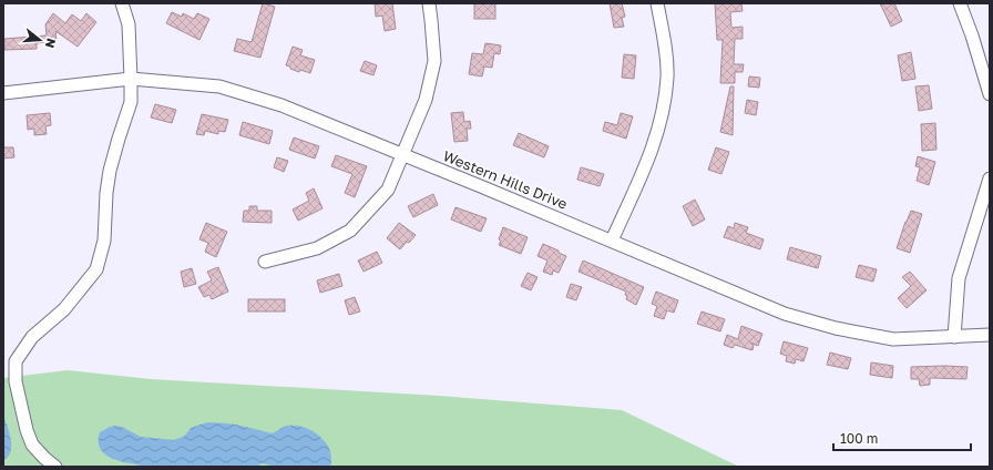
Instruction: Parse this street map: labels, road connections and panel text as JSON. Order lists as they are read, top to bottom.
{
  "streets": {
    "street": ["Western Hills Drive"]
  },
  "scale_bar": "100 m",
  "north": "right"
}
